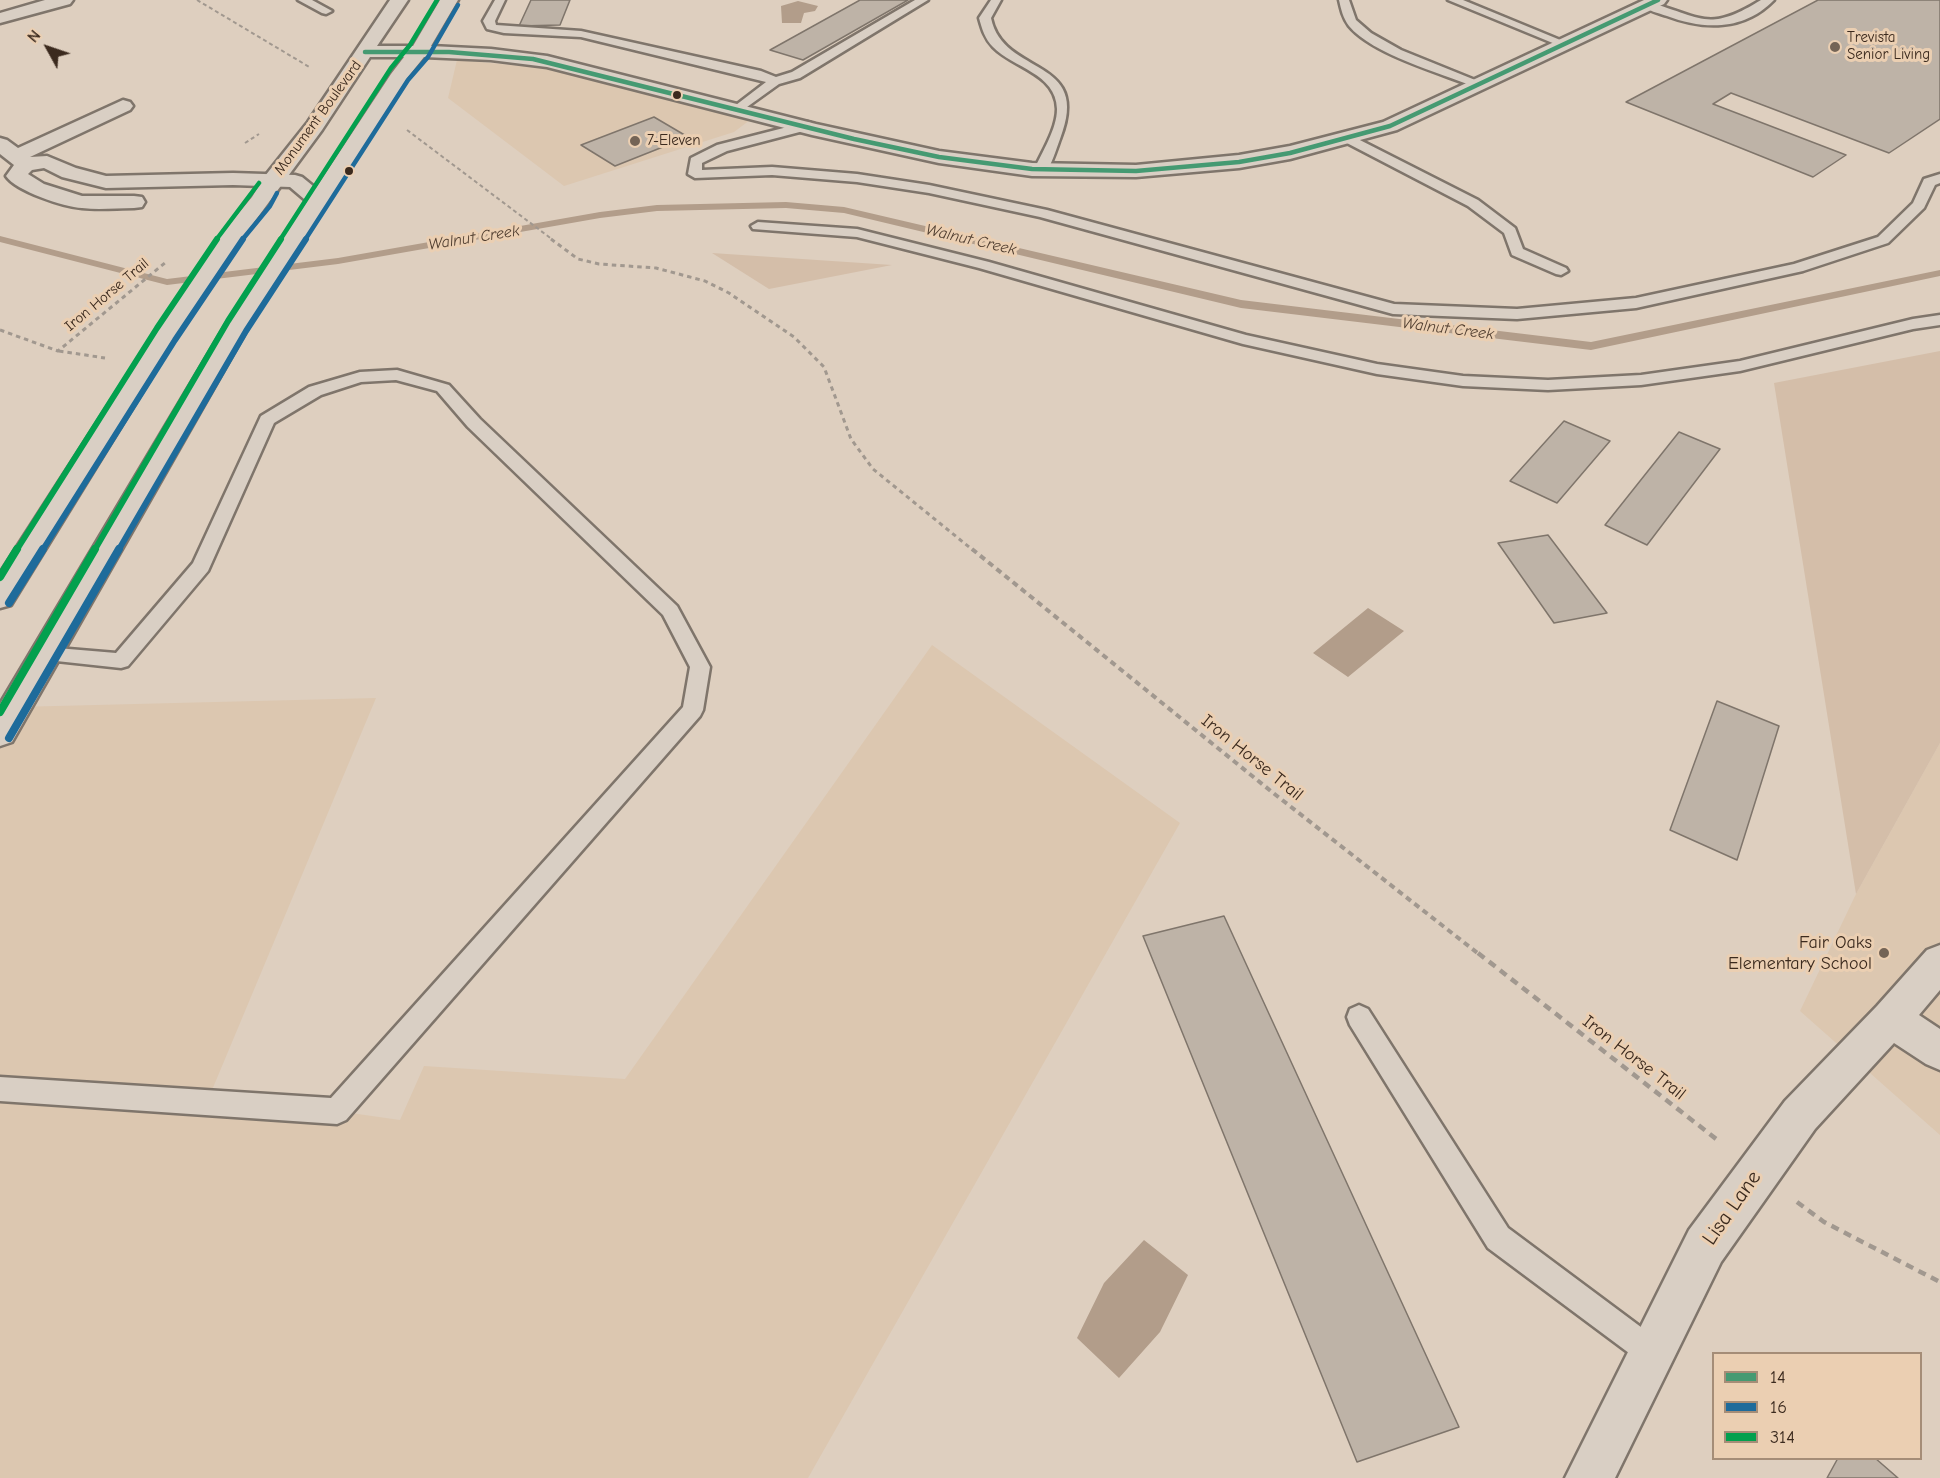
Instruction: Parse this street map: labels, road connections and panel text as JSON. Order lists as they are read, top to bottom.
{
  "streets": {
    "street": ["Monument Boulevard", "Lisa Lane"],
    "path": ["Iron Horse Trail"]
  },
  "crossings": [
    ["Iron Horse Trail", "Lisa Lane"]
  ],
  "water": ["Walnut Creek"],
  "places": ["Trevista Senior Living", "7-Eleven", "Fair Oaks Elementary School"],
  "lines": ["transit line 14", "transit line 314", "transit line 16"],
  "legend": ["14", "16", "314"],
  "north": "top left"
}
